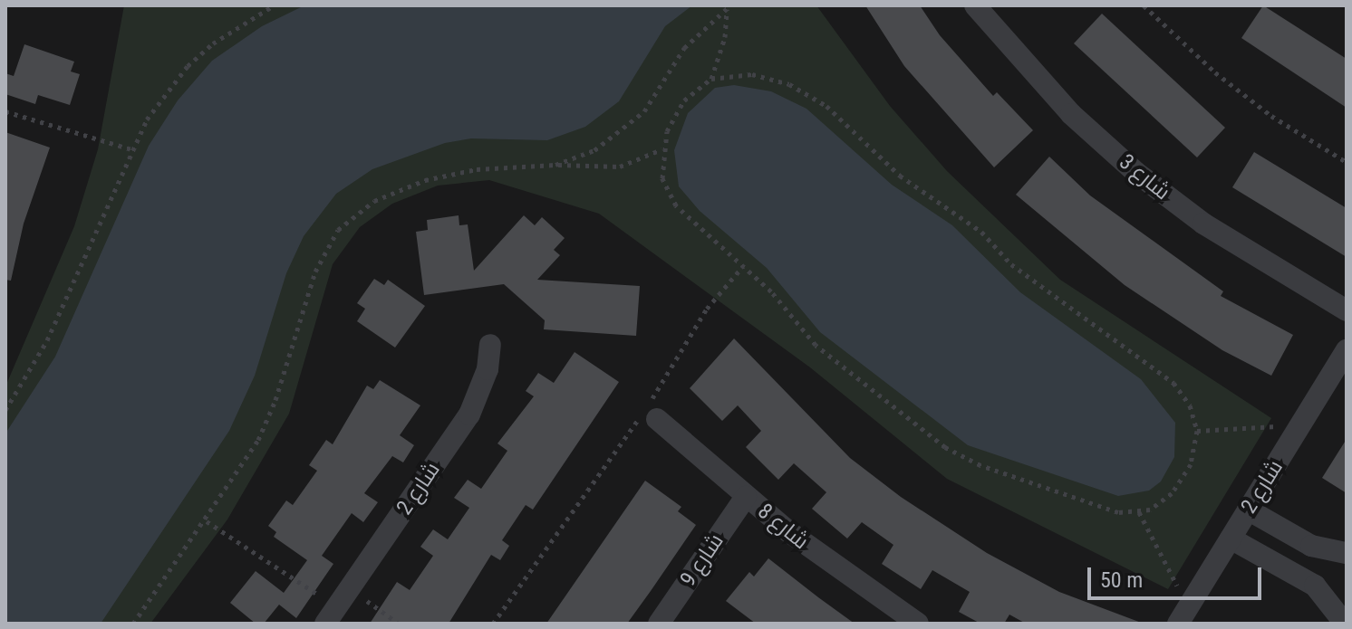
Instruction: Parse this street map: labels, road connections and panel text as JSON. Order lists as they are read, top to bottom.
{
  "streets": {
    "street": [
      "شارع 3",
      "شارع 2",
      "شارع 8",
      "شارع 9"
    ]
  },
  "crossings": [
    ["شارع 8", "شارع 9"]
  ],
  "scale_bar": "50 m"
}
